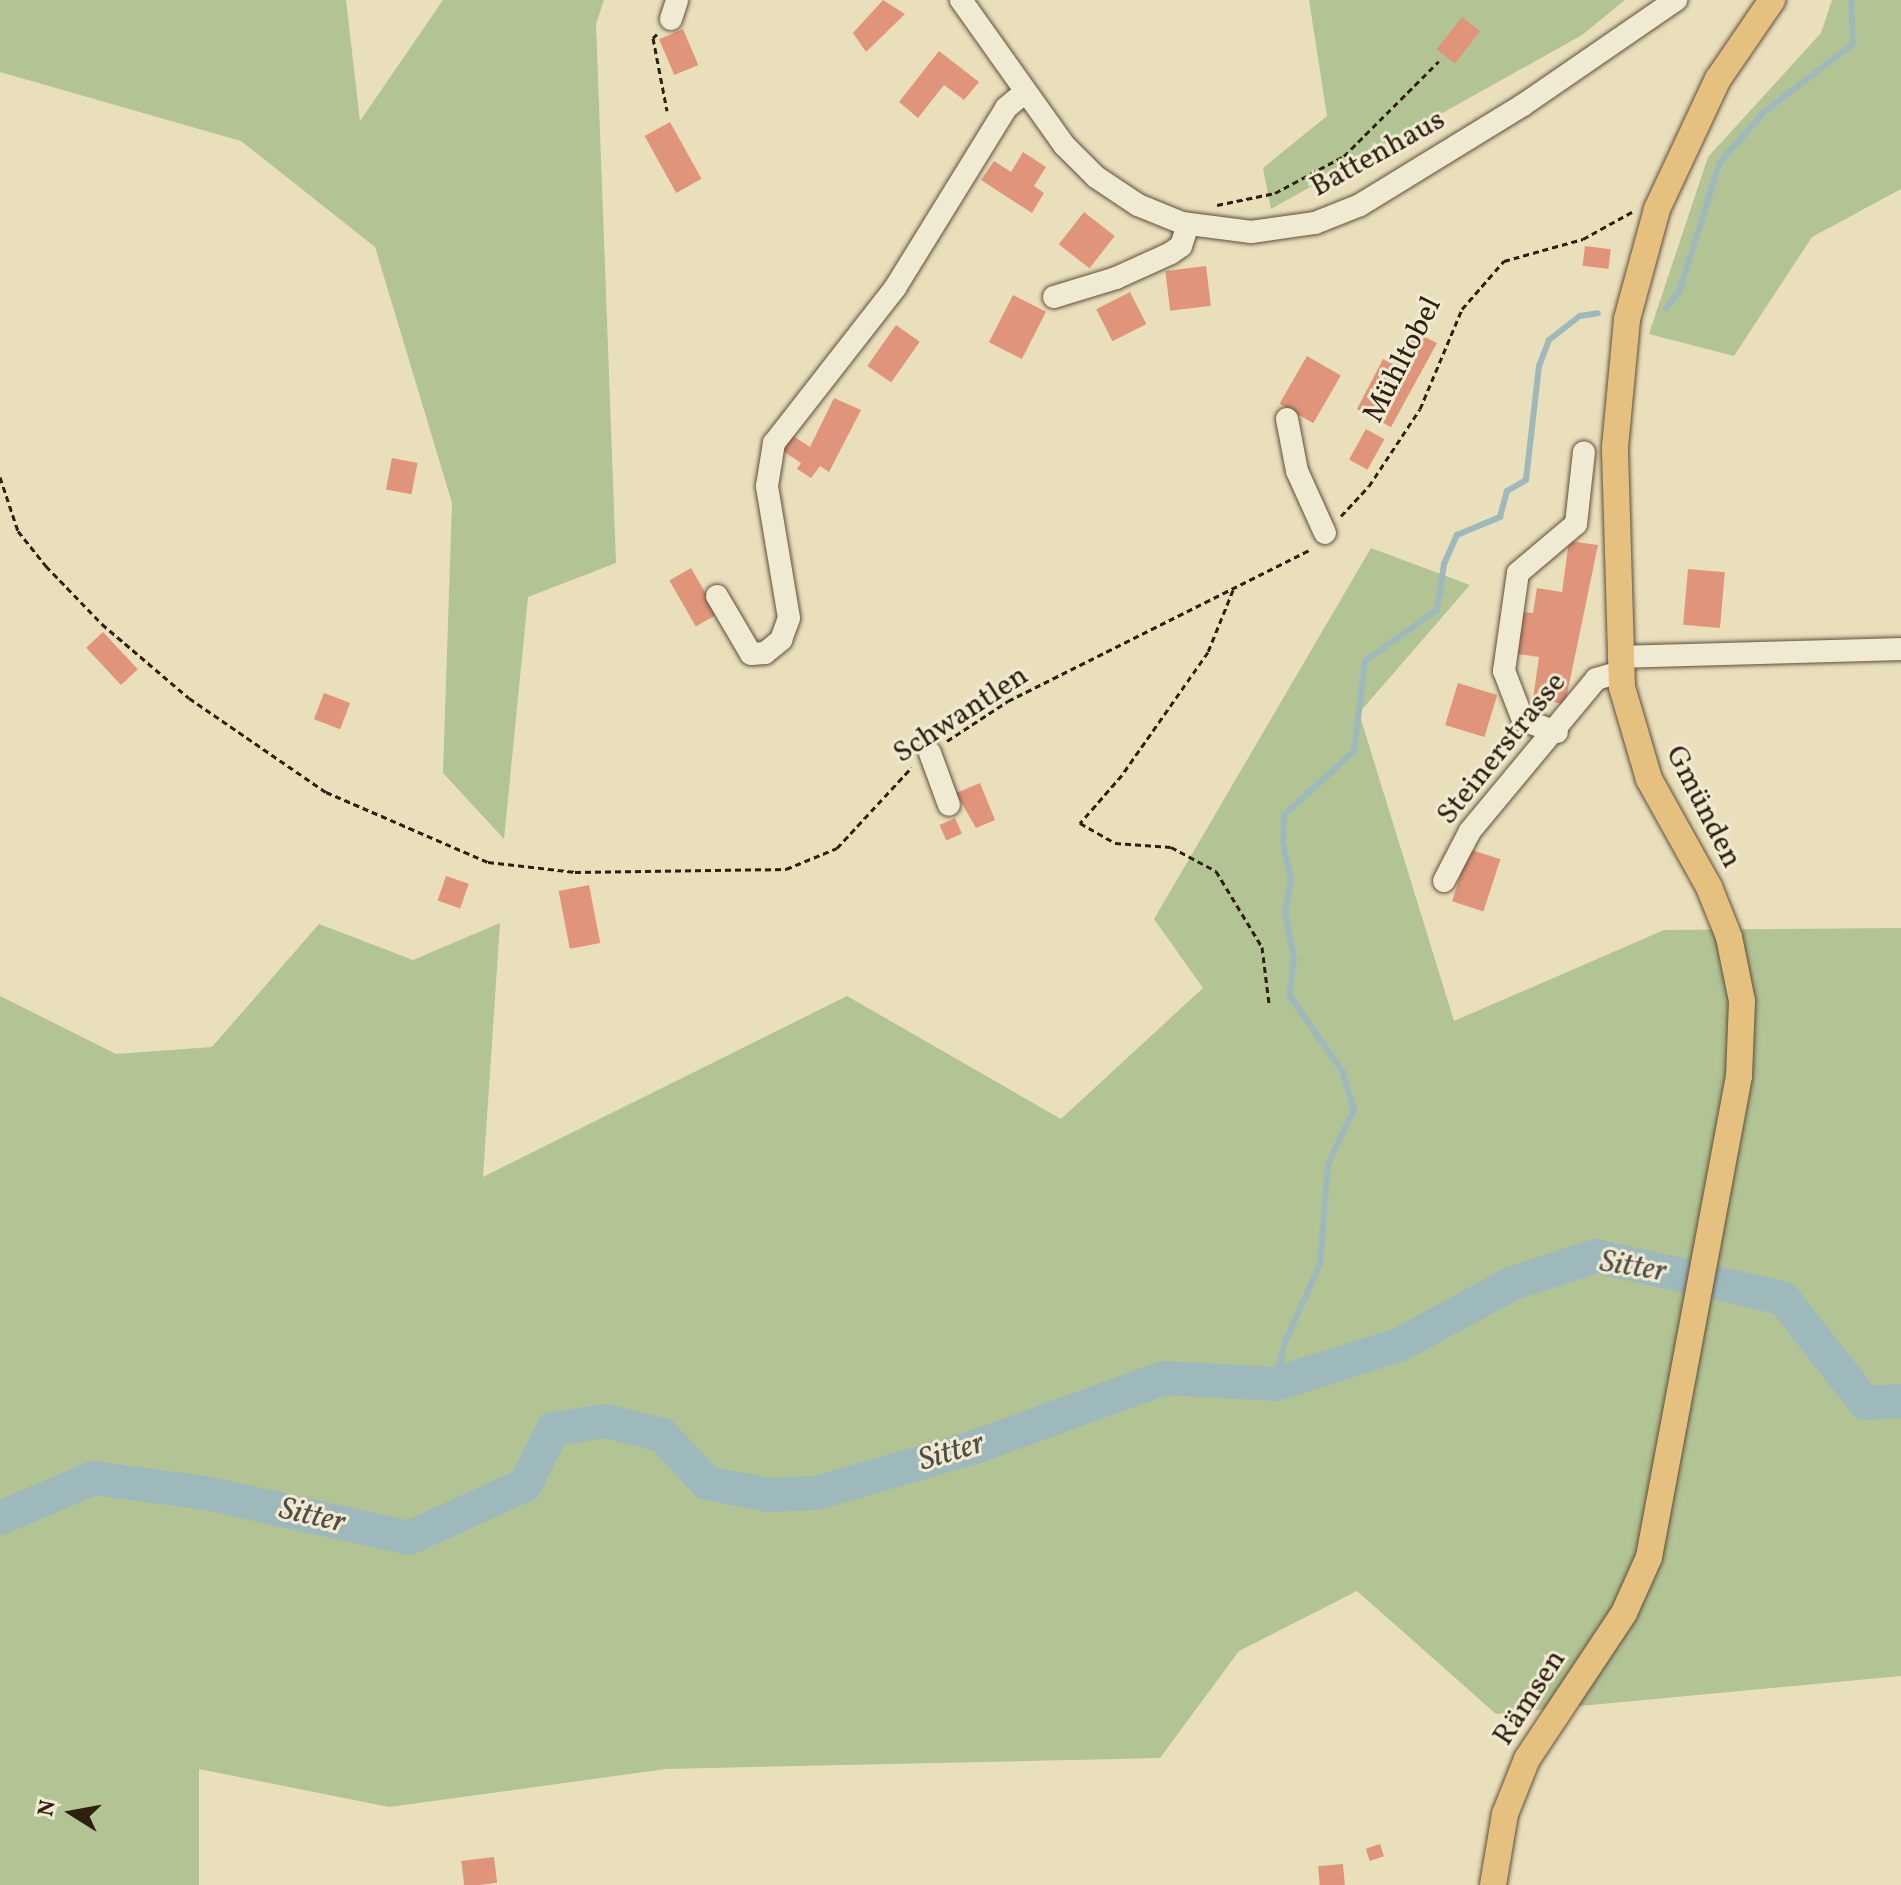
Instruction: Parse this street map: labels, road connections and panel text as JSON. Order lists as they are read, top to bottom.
{
  "streets": {
    "main road": ["Gmünden", "Rämsen"],
    "street": ["Battenhaus", "Steinerstrasse"],
    "path": ["Mühltobel", "Schwantlen"]
  },
  "crossings": [
    ["Mühltobel", "Schwantlen"],
    ["Steinerstrasse", "Gmünden"],
    ["Gmünden", "Rämsen"]
  ],
  "water": ["Sitter"],
  "north": "left"
}
